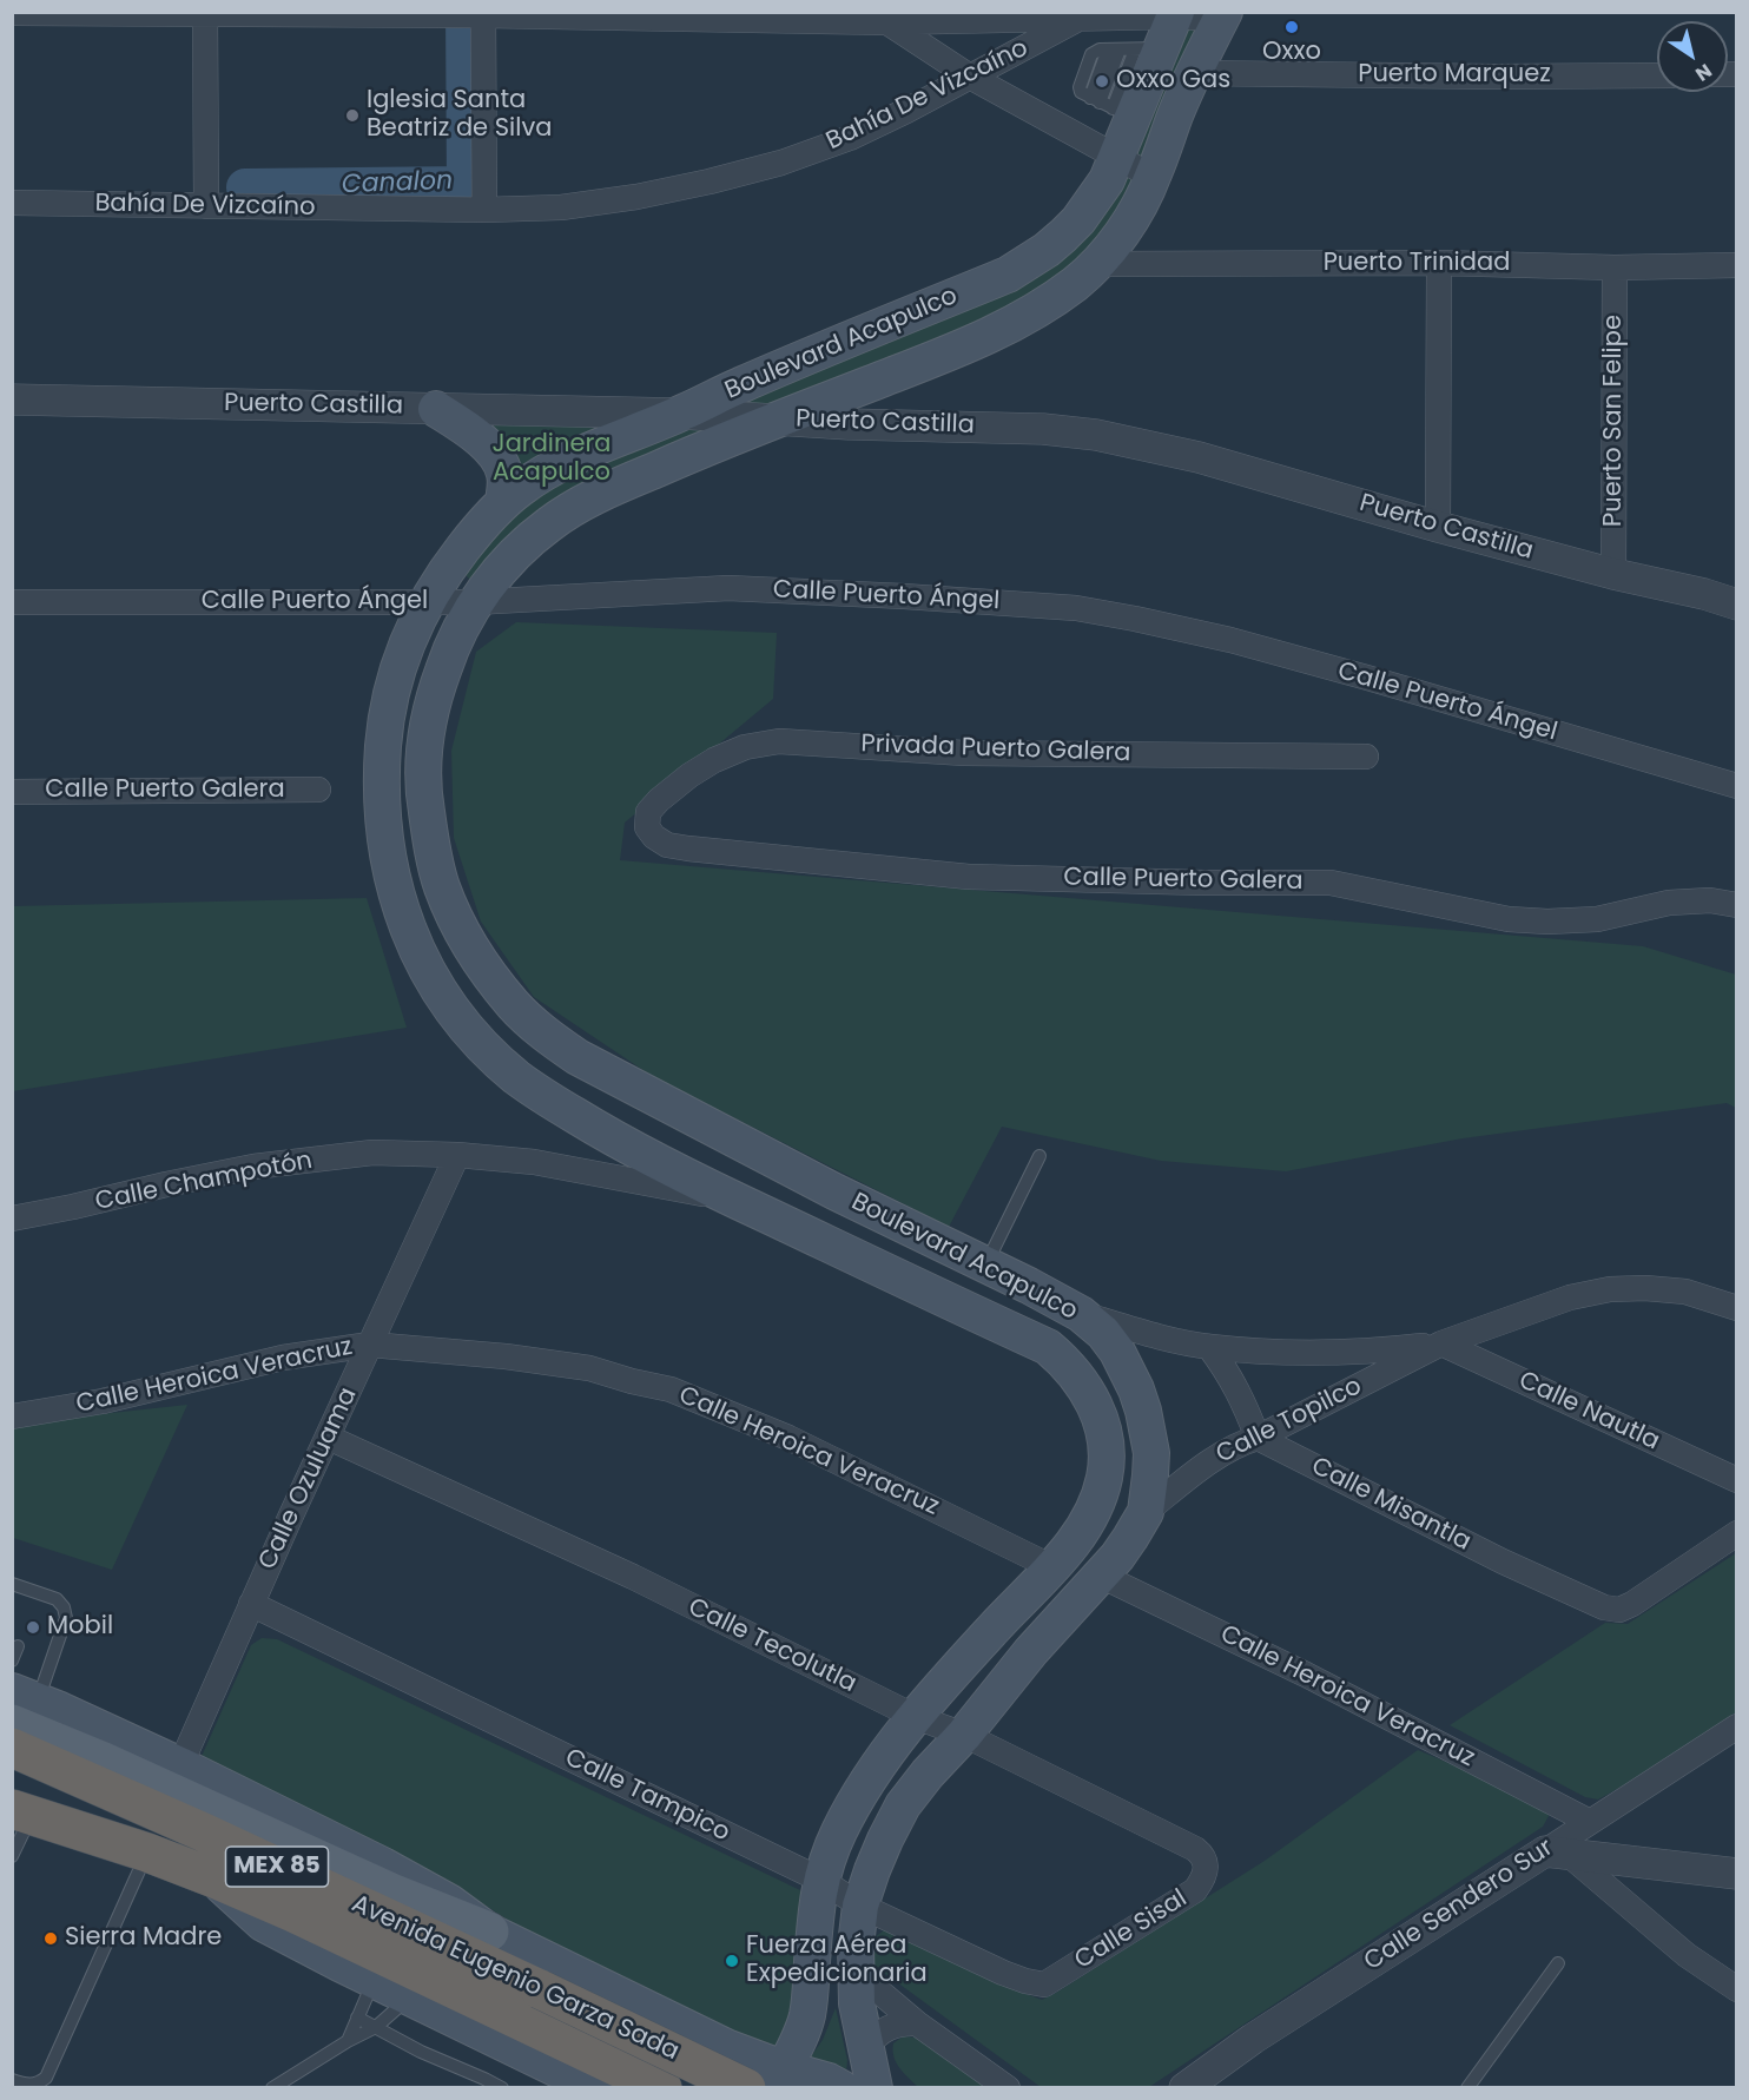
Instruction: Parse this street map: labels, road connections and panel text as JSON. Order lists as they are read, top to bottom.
{
  "streets": {
    "highway": ["MEX 85", "Avenida Eugenio Garza Sada"],
    "main road": ["Boulevard Acapulco"],
    "street": [
      "Puerto Marquez",
      "Bahía De Vizcaíno",
      "Puerto Trinidad",
      "Puerto Castilla",
      "Puerto San Felipe",
      "Calle Puerto Ángel",
      "Privada Puerto Galera",
      "Calle Puerto Galera",
      "Calle Champotón",
      "Calle Heroica Veracruz",
      "Calle Nautla",
      "Calle Topilco",
      "Calle Ozuluama",
      "Calle Misantla",
      "Calle Tecolutla",
      "Calle Tampico",
      "Calle Sendero Sur",
      "Calle Sisal"
    ]
  },
  "crossings": [
    ["Puerto Marquez", "Boulevard Acapulco"],
    ["Puerto Trinidad", "Boulevard Acapulco"],
    ["Puerto Trinidad", "Puerto San Felipe"],
    ["Boulevard Acapulco", "Puerto Castilla"],
    ["Boulevard Acapulco", "Calle Puerto Ángel"],
    ["Boulevard Acapulco", "Calle Champotón"],
    ["Boulevard Acapulco", "Calle Heroica Veracruz"],
    ["Boulevard Acapulco", "Calle Topilco"],
    ["Boulevard Acapulco", "Calle Tecolutla"],
    ["Boulevard Acapulco", "Calle Tampico"],
    ["Puerto Castilla", "Puerto San Felipe"],
    ["Privada Puerto Galera", "Calle Puerto Galera"],
    ["Calle Champotón", "Calle Ozuluama"],
    ["Calle Heroica Veracruz", "Calle Ozuluama"],
    ["Calle Heroica Veracruz", "Calle Sendero Sur"],
    ["Calle Nautla", "Calle Topilco"],
    ["Calle Topilco", "Calle Misantla"],
    ["Calle Ozuluama", "Calle Tecolutla"],
    ["Calle Ozuluama", "Calle Tampico"],
    ["Calle Tecolutla", "Calle Sisal"],
    ["Calle Tampico", "Calle Sisal"]
  ],
  "water": ["Canalon"],
  "parks": ["Jardinera Acapulco"],
  "places": [
    "Oxxo",
    "Oxxo Gas",
    "Iglesia Santa Beatriz de Silva",
    "Mobil",
    "Sierra Madre",
    "Fuerza Aérea Expedicionaria"
  ],
  "north": "bottom right"
}
